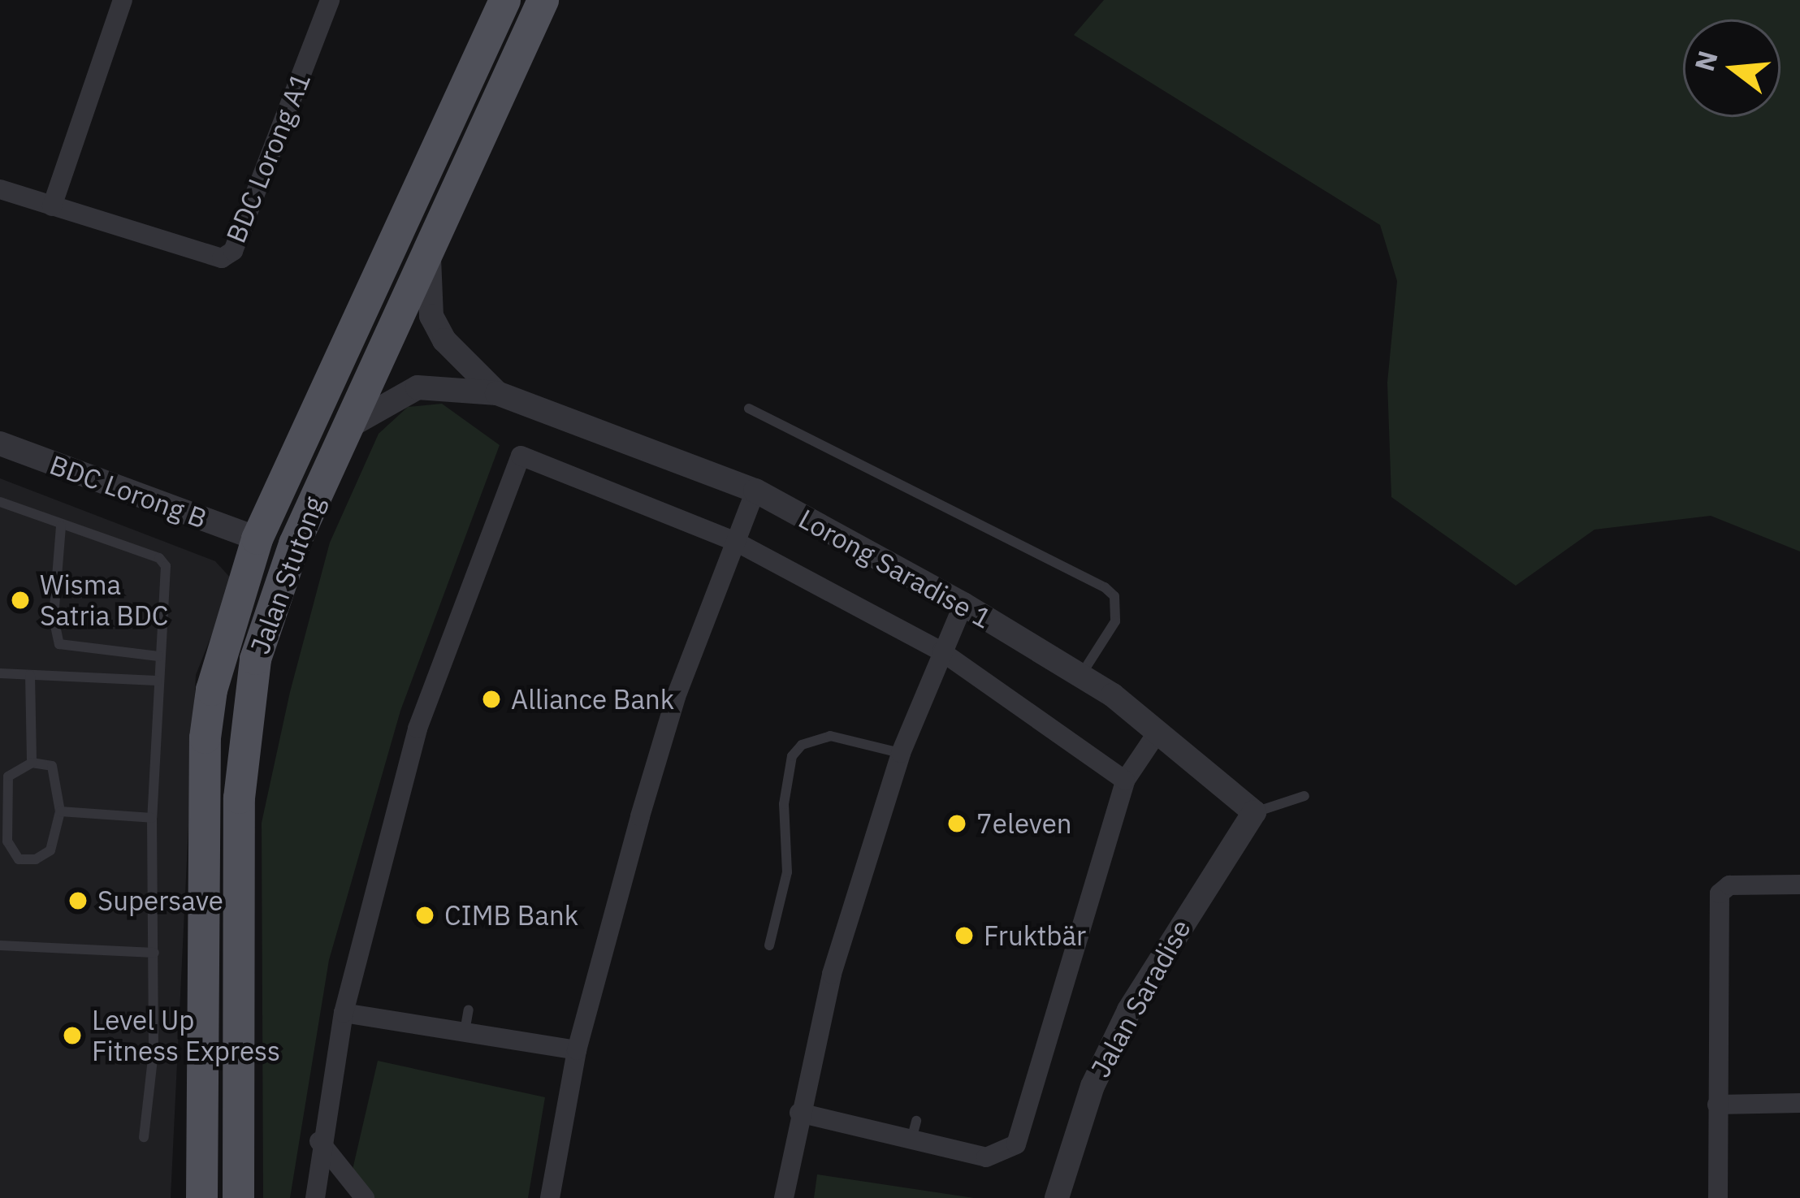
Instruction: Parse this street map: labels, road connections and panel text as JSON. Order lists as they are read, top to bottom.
{
  "streets": {
    "main road": ["Jalan Stutong"],
    "street": [
      "BDC Lorong A1",
      "BDC Lorong B",
      "Lorong Saradise 1",
      "Jalan Saradise"
    ]
  },
  "crossings": [
    ["BDC Lorong B", "Jalan Stutong"],
    ["Lorong Saradise 1", "Jalan Saradise"]
  ],
  "places": [
    "Wisma Satria BDC",
    "Alliance Bank",
    "7eleven",
    "Supersave",
    "CIMB Bank",
    "Fruktbär",
    "Level Up Fitness Express"
  ],
  "north": "left"
}
